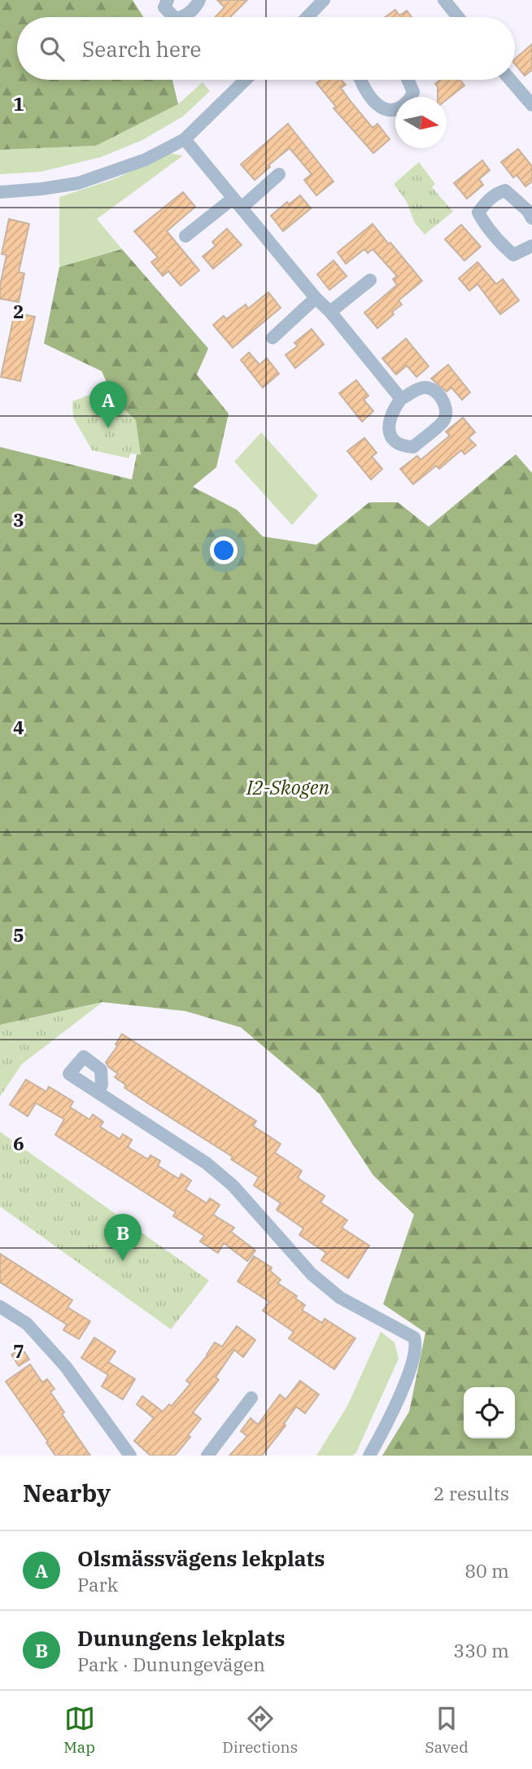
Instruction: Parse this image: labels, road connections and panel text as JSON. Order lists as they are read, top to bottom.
{
  "parks": ["I2-Skogen"],
  "north": "right",
  "page": {
    "search": "Search here",
    "pins": ["A", "B"],
    "heading": ["Nearby", "2 results"],
    "list": [
      {
        "mark": "A",
        "name": "Olsmässvägens lekplats",
        "note": "Park",
        "value": "80 m"
      },
      {
        "mark": "B",
        "name": "Dunungens lekplats",
        "note": "Park · Dunungevägen",
        "value": "330 m"
      }
    ],
    "nav": ["Map", "Directions", "Saved"]
  },
  "grid": {
    "rows": [
      "1",
      "2",
      "3",
      "4",
      "5",
      "6",
      "7"
    ]
  }
}
